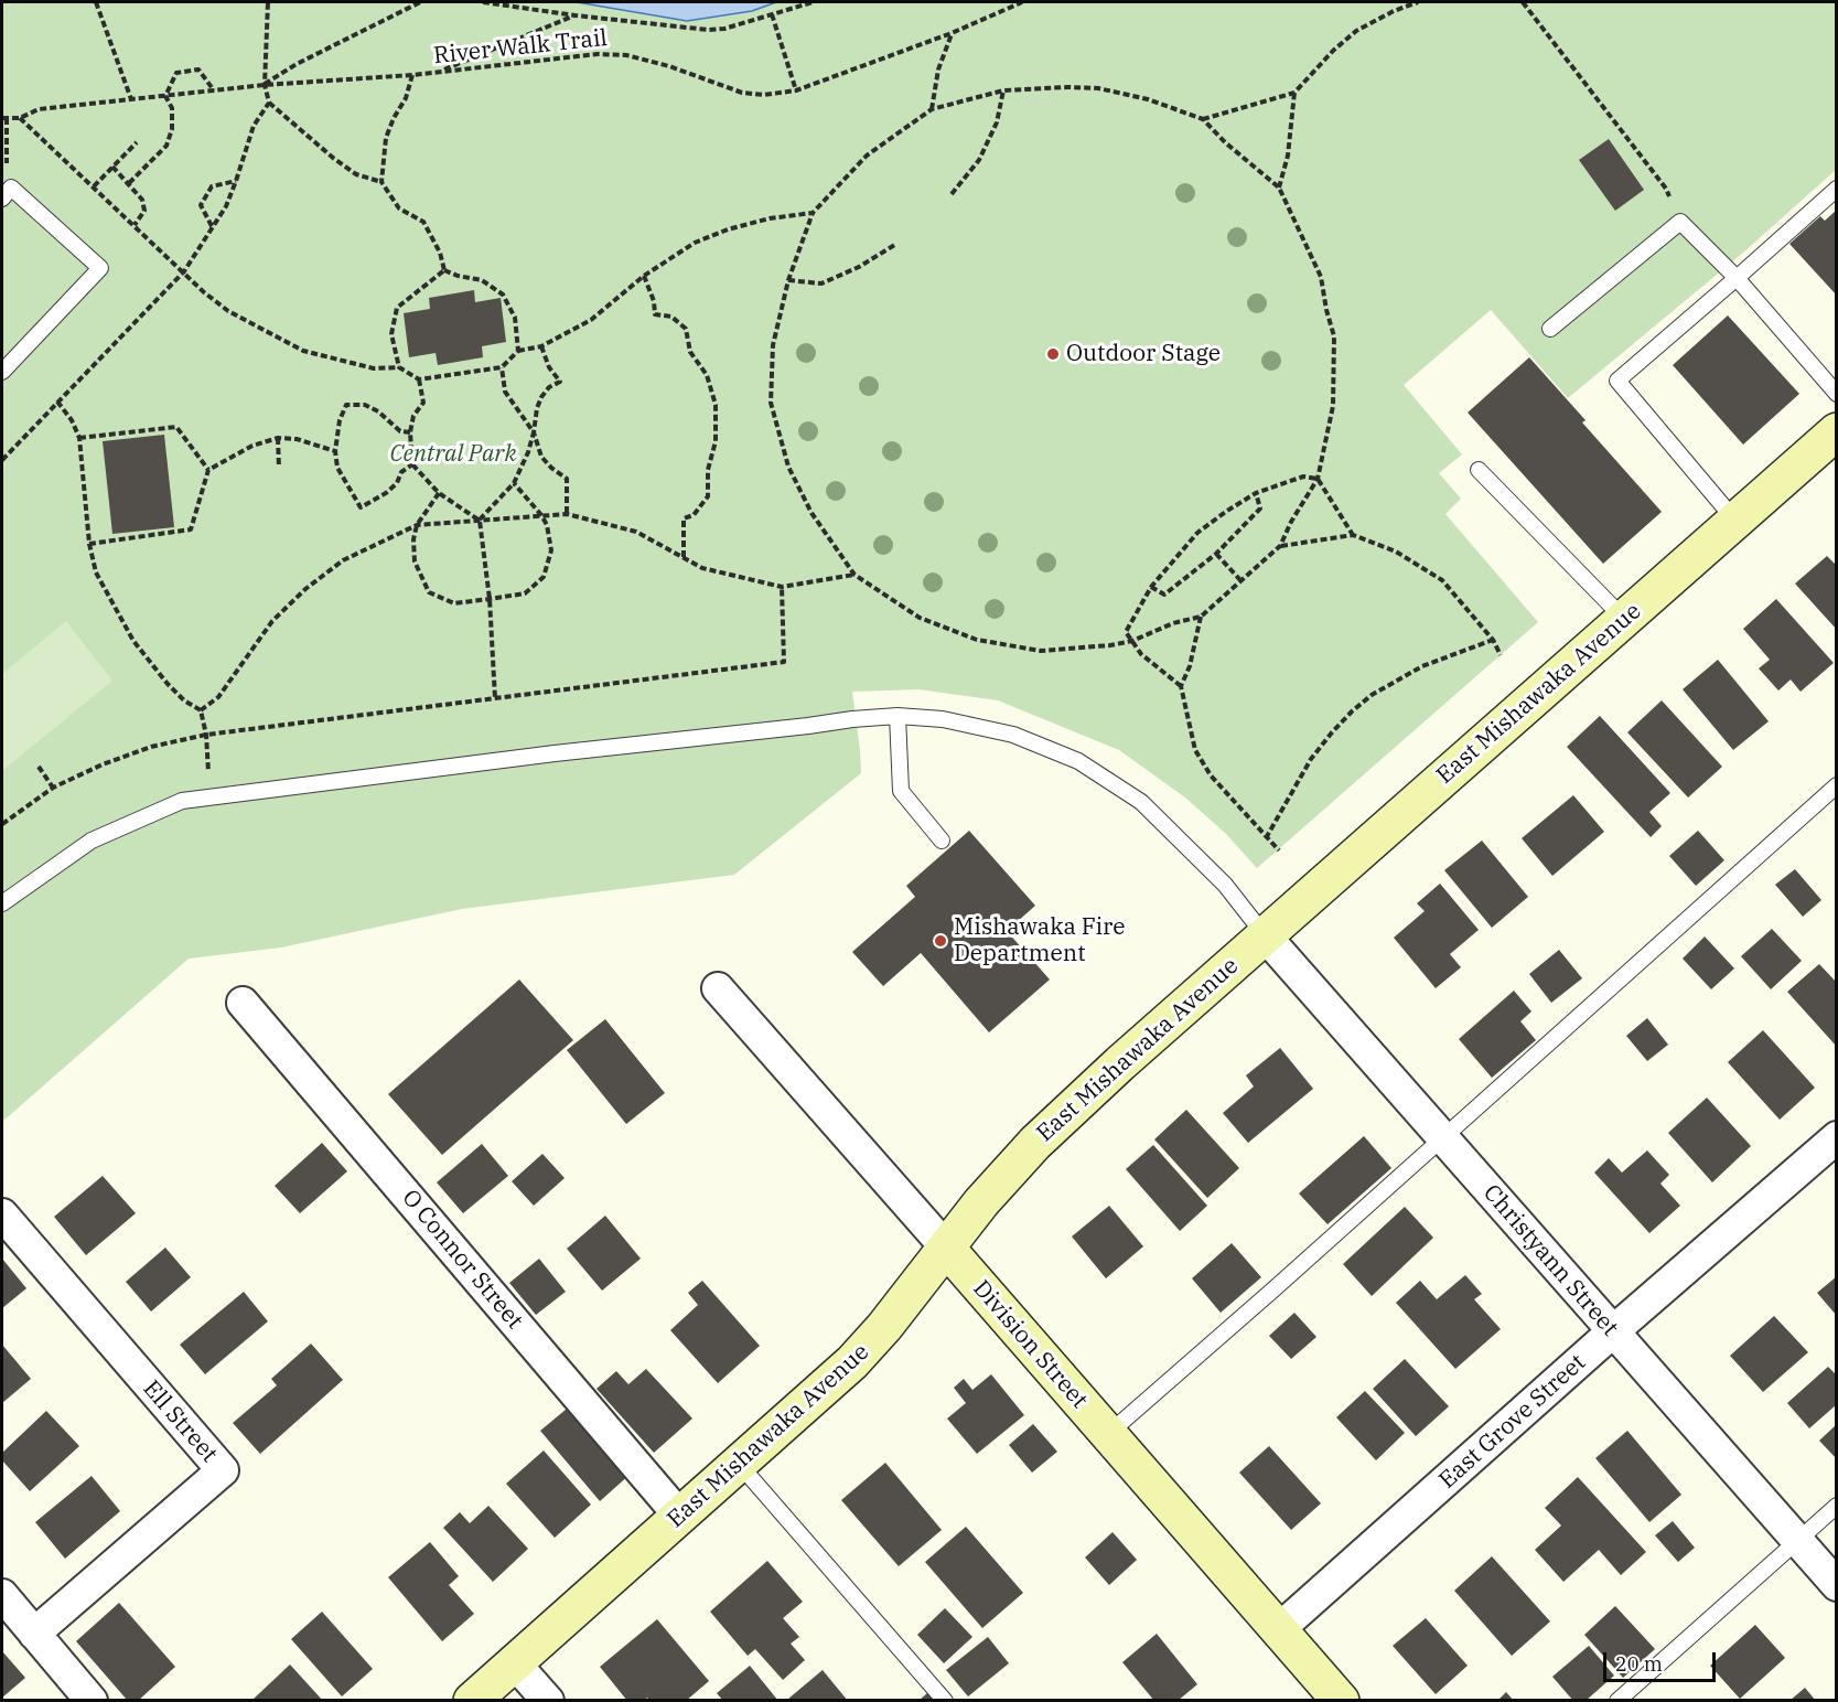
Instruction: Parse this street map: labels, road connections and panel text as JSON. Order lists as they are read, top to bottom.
{
  "streets": {
    "street": [
      "East Mishawaka Avenue",
      "O Connor Street",
      "Christyann Street",
      "Division Street",
      "Ell Street",
      "East Grove Street"
    ],
    "path": ["River Walk Trail"]
  },
  "crossings": [
    ["East Mishawaka Avenue", "O Connor Street"],
    ["East Mishawaka Avenue", "Christyann Street"],
    ["East Mishawaka Avenue", "Division Street"],
    ["Christyann Street", "East Grove Street"],
    ["Division Street", "East Grove Street"]
  ],
  "parks": ["Central Park"],
  "places": ["Outdoor Stage", "Mishawaka Fire Department"],
  "scale_bar": "20 m"
}
